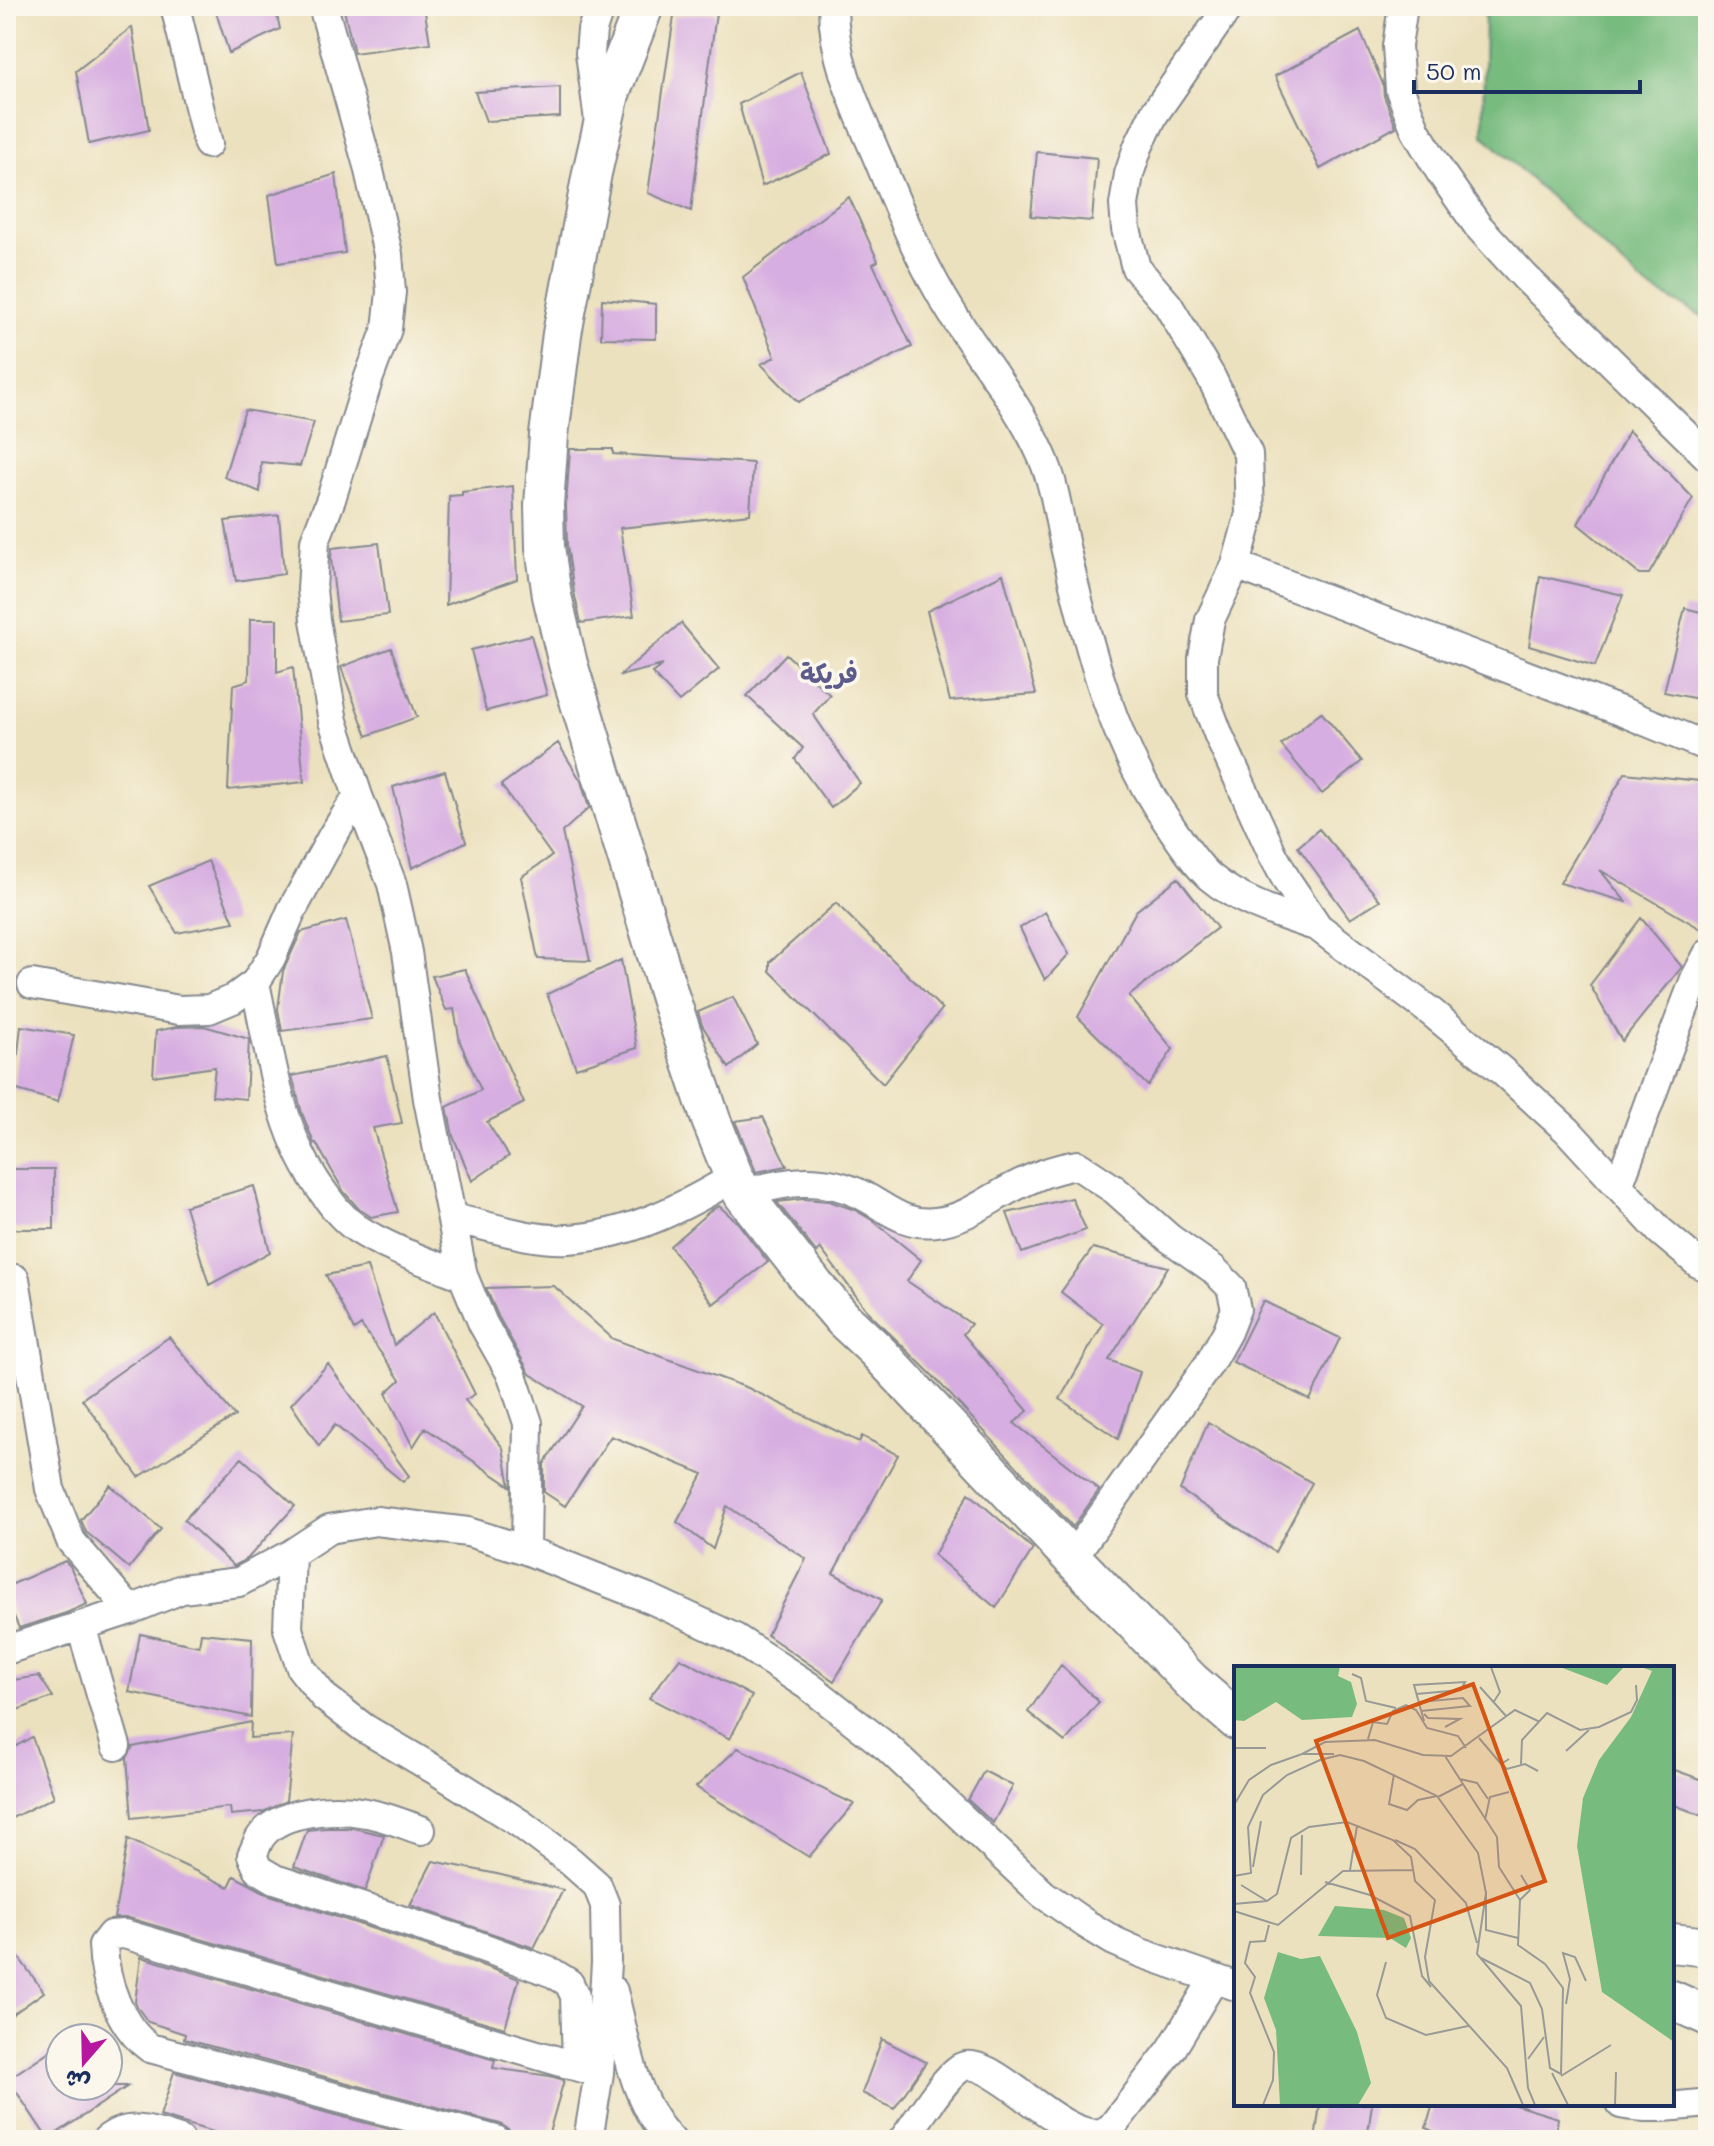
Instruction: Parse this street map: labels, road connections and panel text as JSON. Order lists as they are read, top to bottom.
{
  "districts": ["فريكة"],
  "scale_bar": "50 m",
  "north": "bottom"
}
